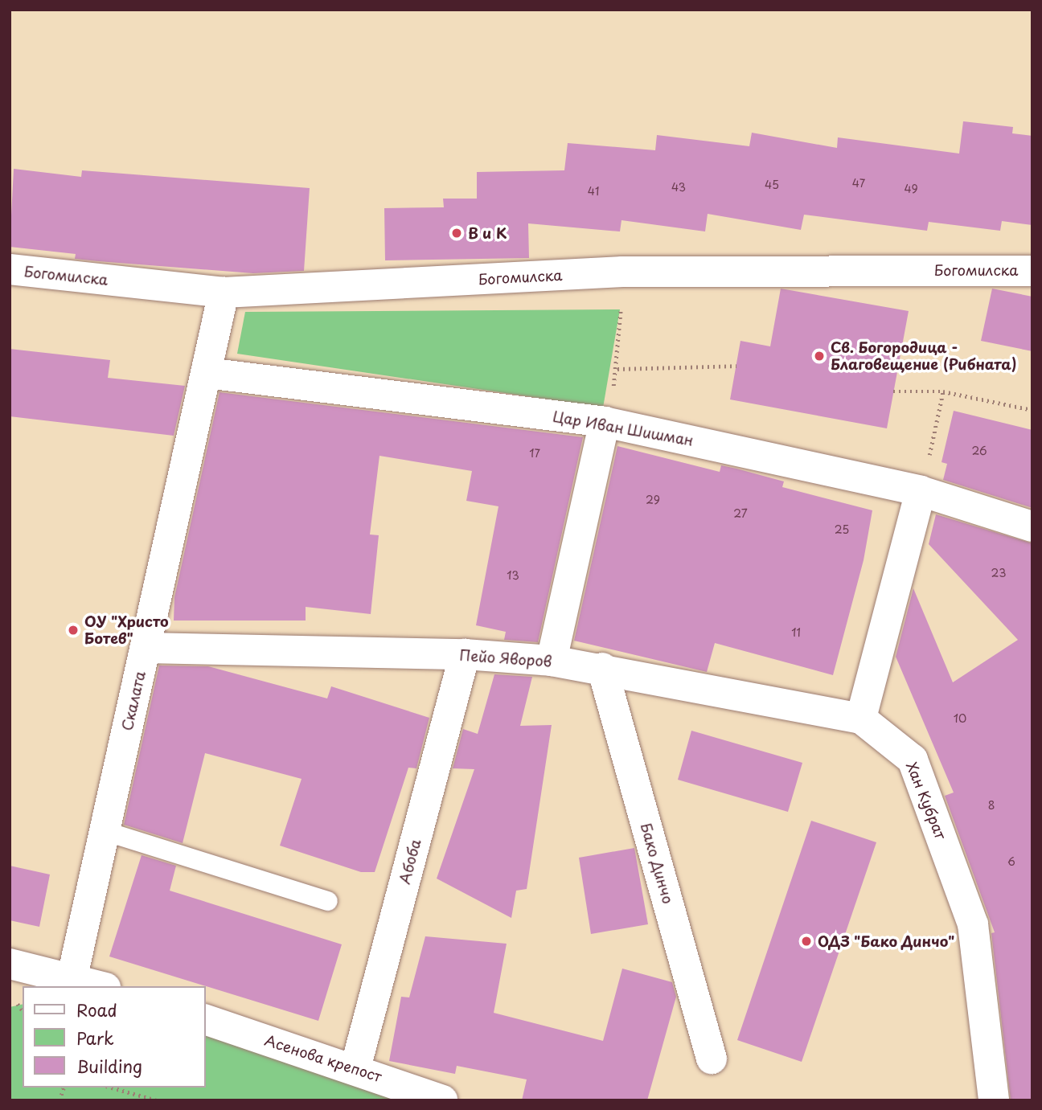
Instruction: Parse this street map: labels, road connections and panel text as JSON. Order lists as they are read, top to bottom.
{
  "streets": {
    "street": [
      "Богомилска",
      "Цар Иван Шишман",
      "Пейо Яворов",
      "Скалата",
      "Хан Кубрат",
      "Абоба",
      "Бако Динчо",
      "Асенова крепост"
    ]
  },
  "crossings": [
    ["Богомилска", "Скалата"],
    ["Цар Иван Шишман", "Скалата"],
    ["Пейо Яворов", "Скалата"],
    ["Пейо Яворов", "Хан Кубрат"],
    ["Пейо Яворов", "Абоба"],
    ["Пейо Яворов", "Бако Динчо"],
    ["Абоба", "Асенова крепост"]
  ],
  "places": [
    "В и К",
    "Св. Богородица - Благовещение (Рибната)",
    "ОУ \"Христо Ботев\"",
    "ОДЗ \"Бако Динчо\""
  ],
  "house_numbers": [
    "47",
    "45",
    "43",
    "49",
    "41",
    "26",
    "17",
    "29",
    "27",
    "25",
    "23",
    "13",
    "11",
    "10",
    "8",
    "6"
  ],
  "legend": ["Road", "Park", "Building"]
}
